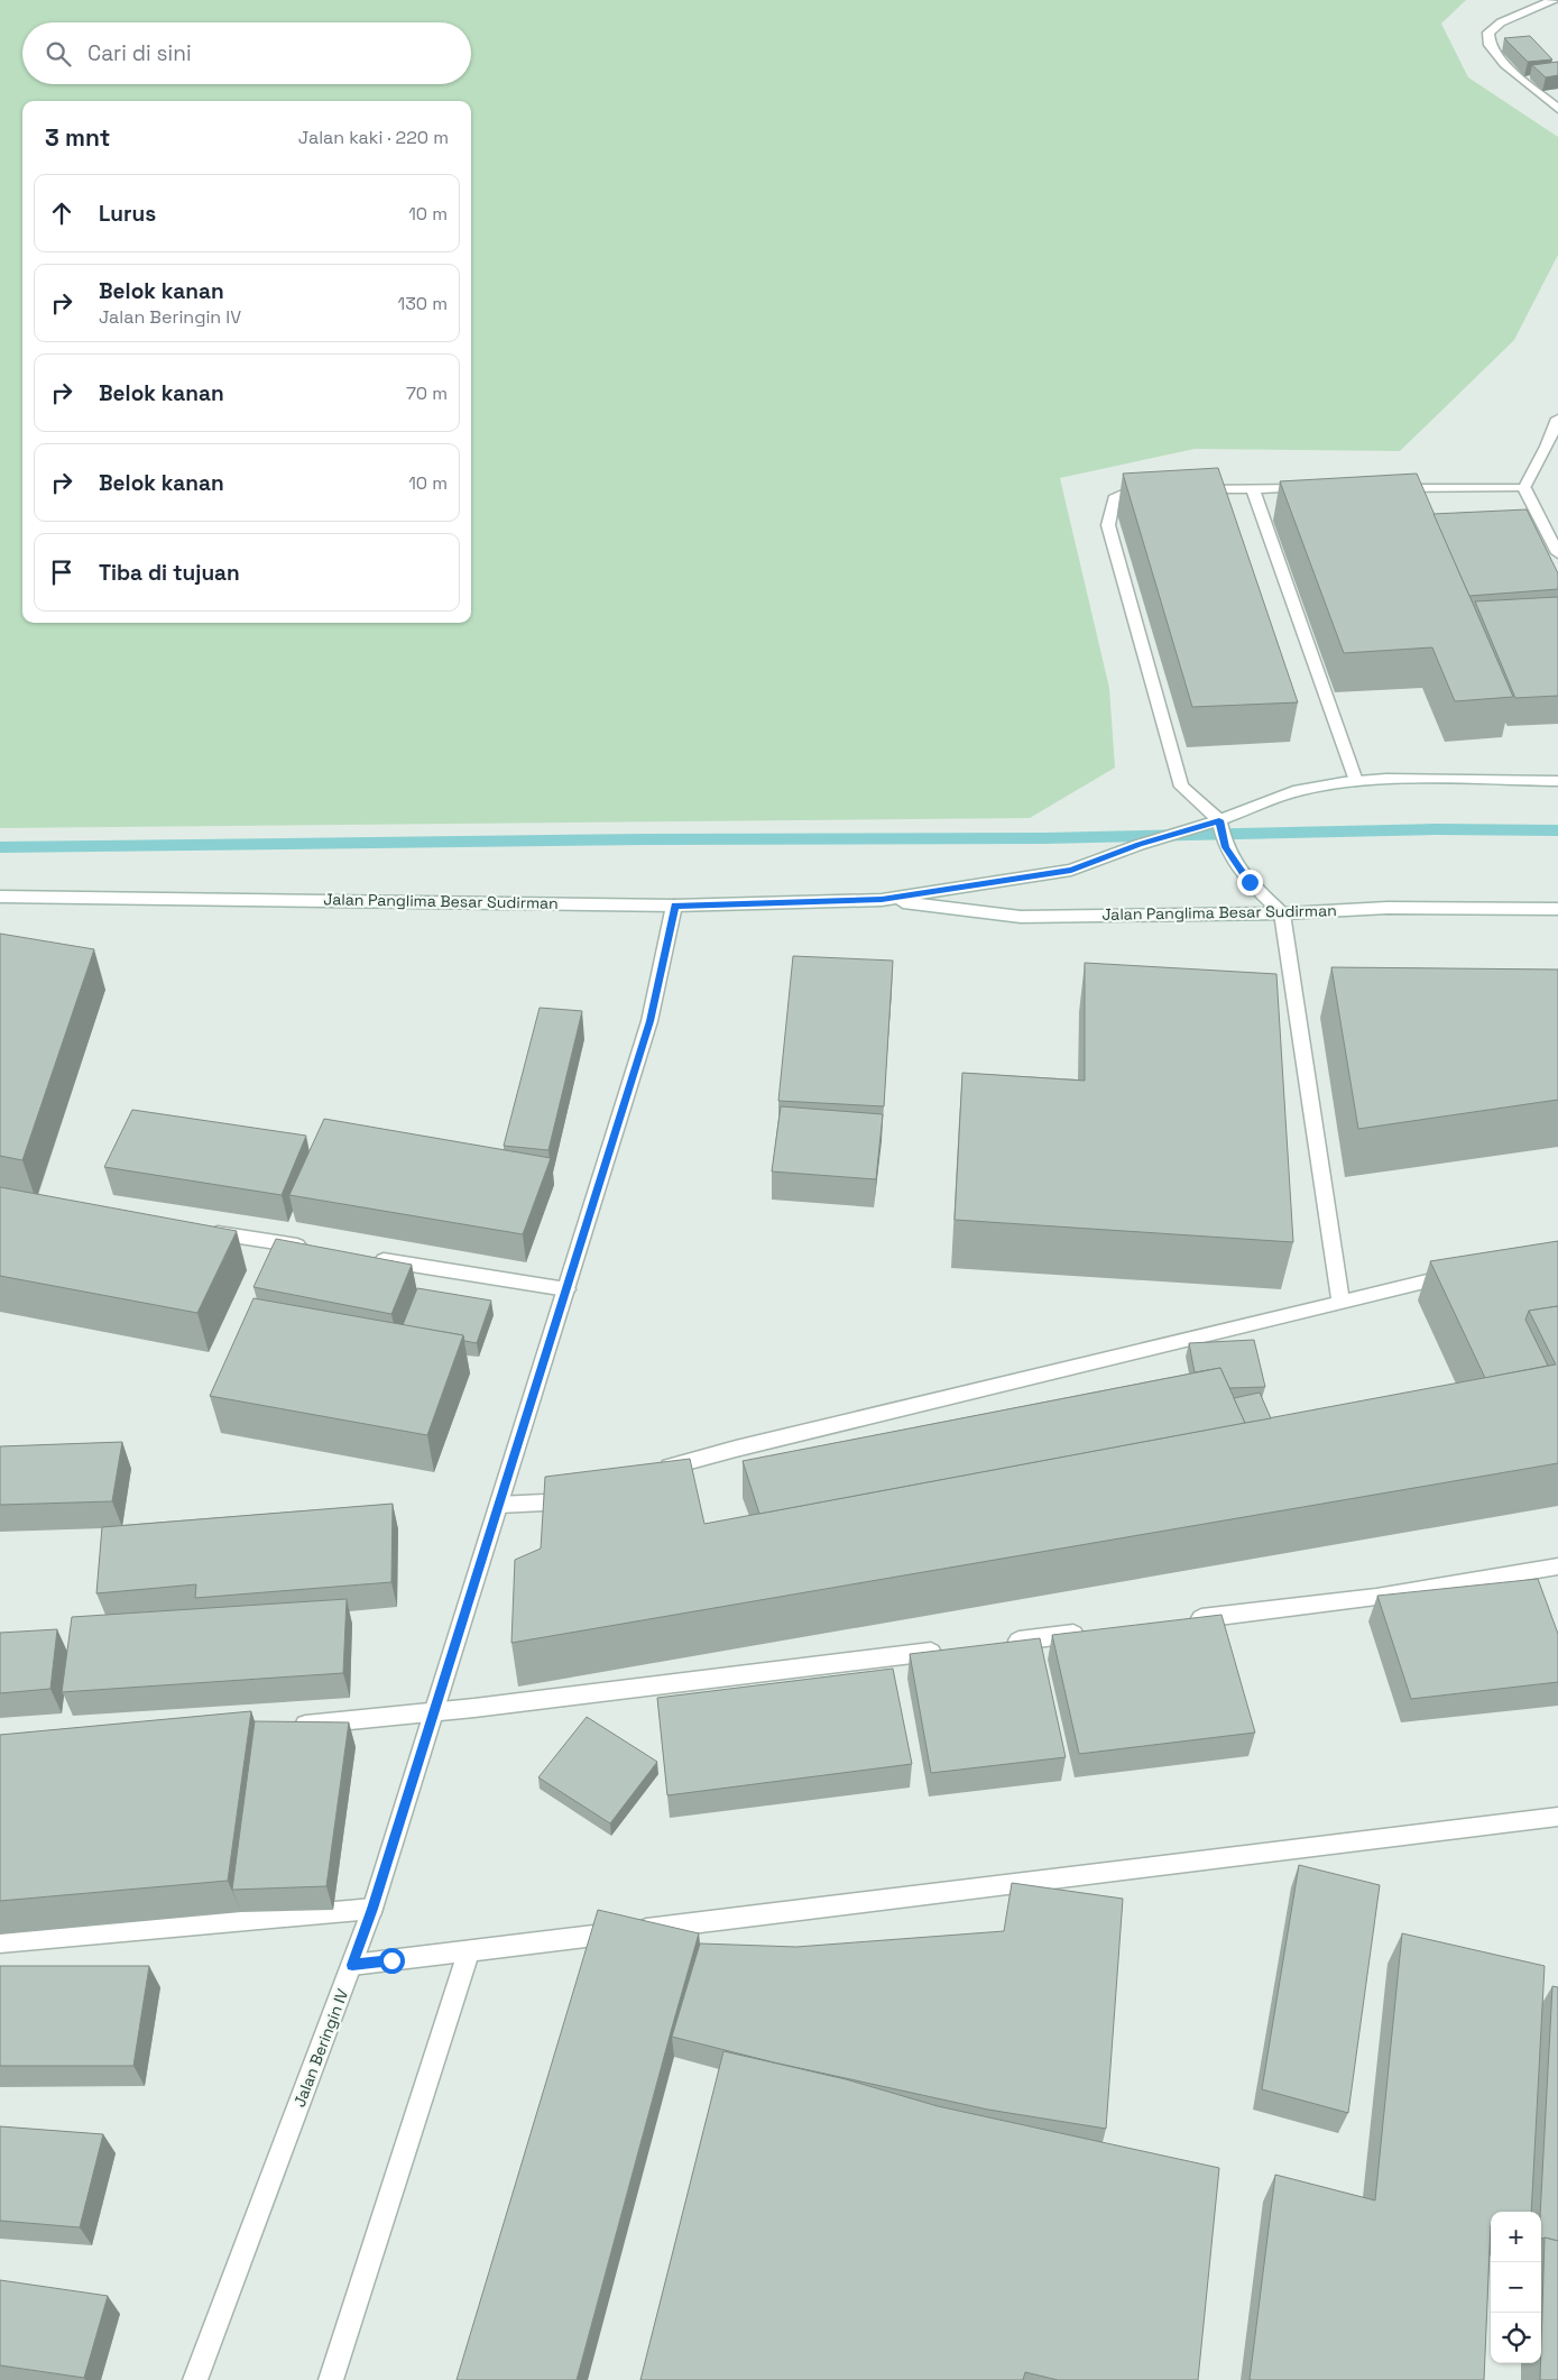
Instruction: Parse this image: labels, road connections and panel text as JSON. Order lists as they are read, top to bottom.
{
  "streets": {
    "street": ["Jalan Panglima Besar Sudirman", "Jalan Beringin IV"]
  },
  "crossings": [
    ["Jalan Panglima Besar Sudirman", "Jalan Beringin IV"]
  ],
  "page": {
    "search": "Cari di sini",
    "heading": ["3 mnt", "Jalan kaki · 220 m"],
    "list": [
      ["Lurus", "10 m"],
      ["Belok kanan", "Jalan Beringin IV", "130 m"],
      ["Belok kanan", "70 m"],
      ["Belok kanan", "10 m"],
      "Tiba di tujuan"
    ],
    "map_buttons": ["+", "−"]
  }
}
